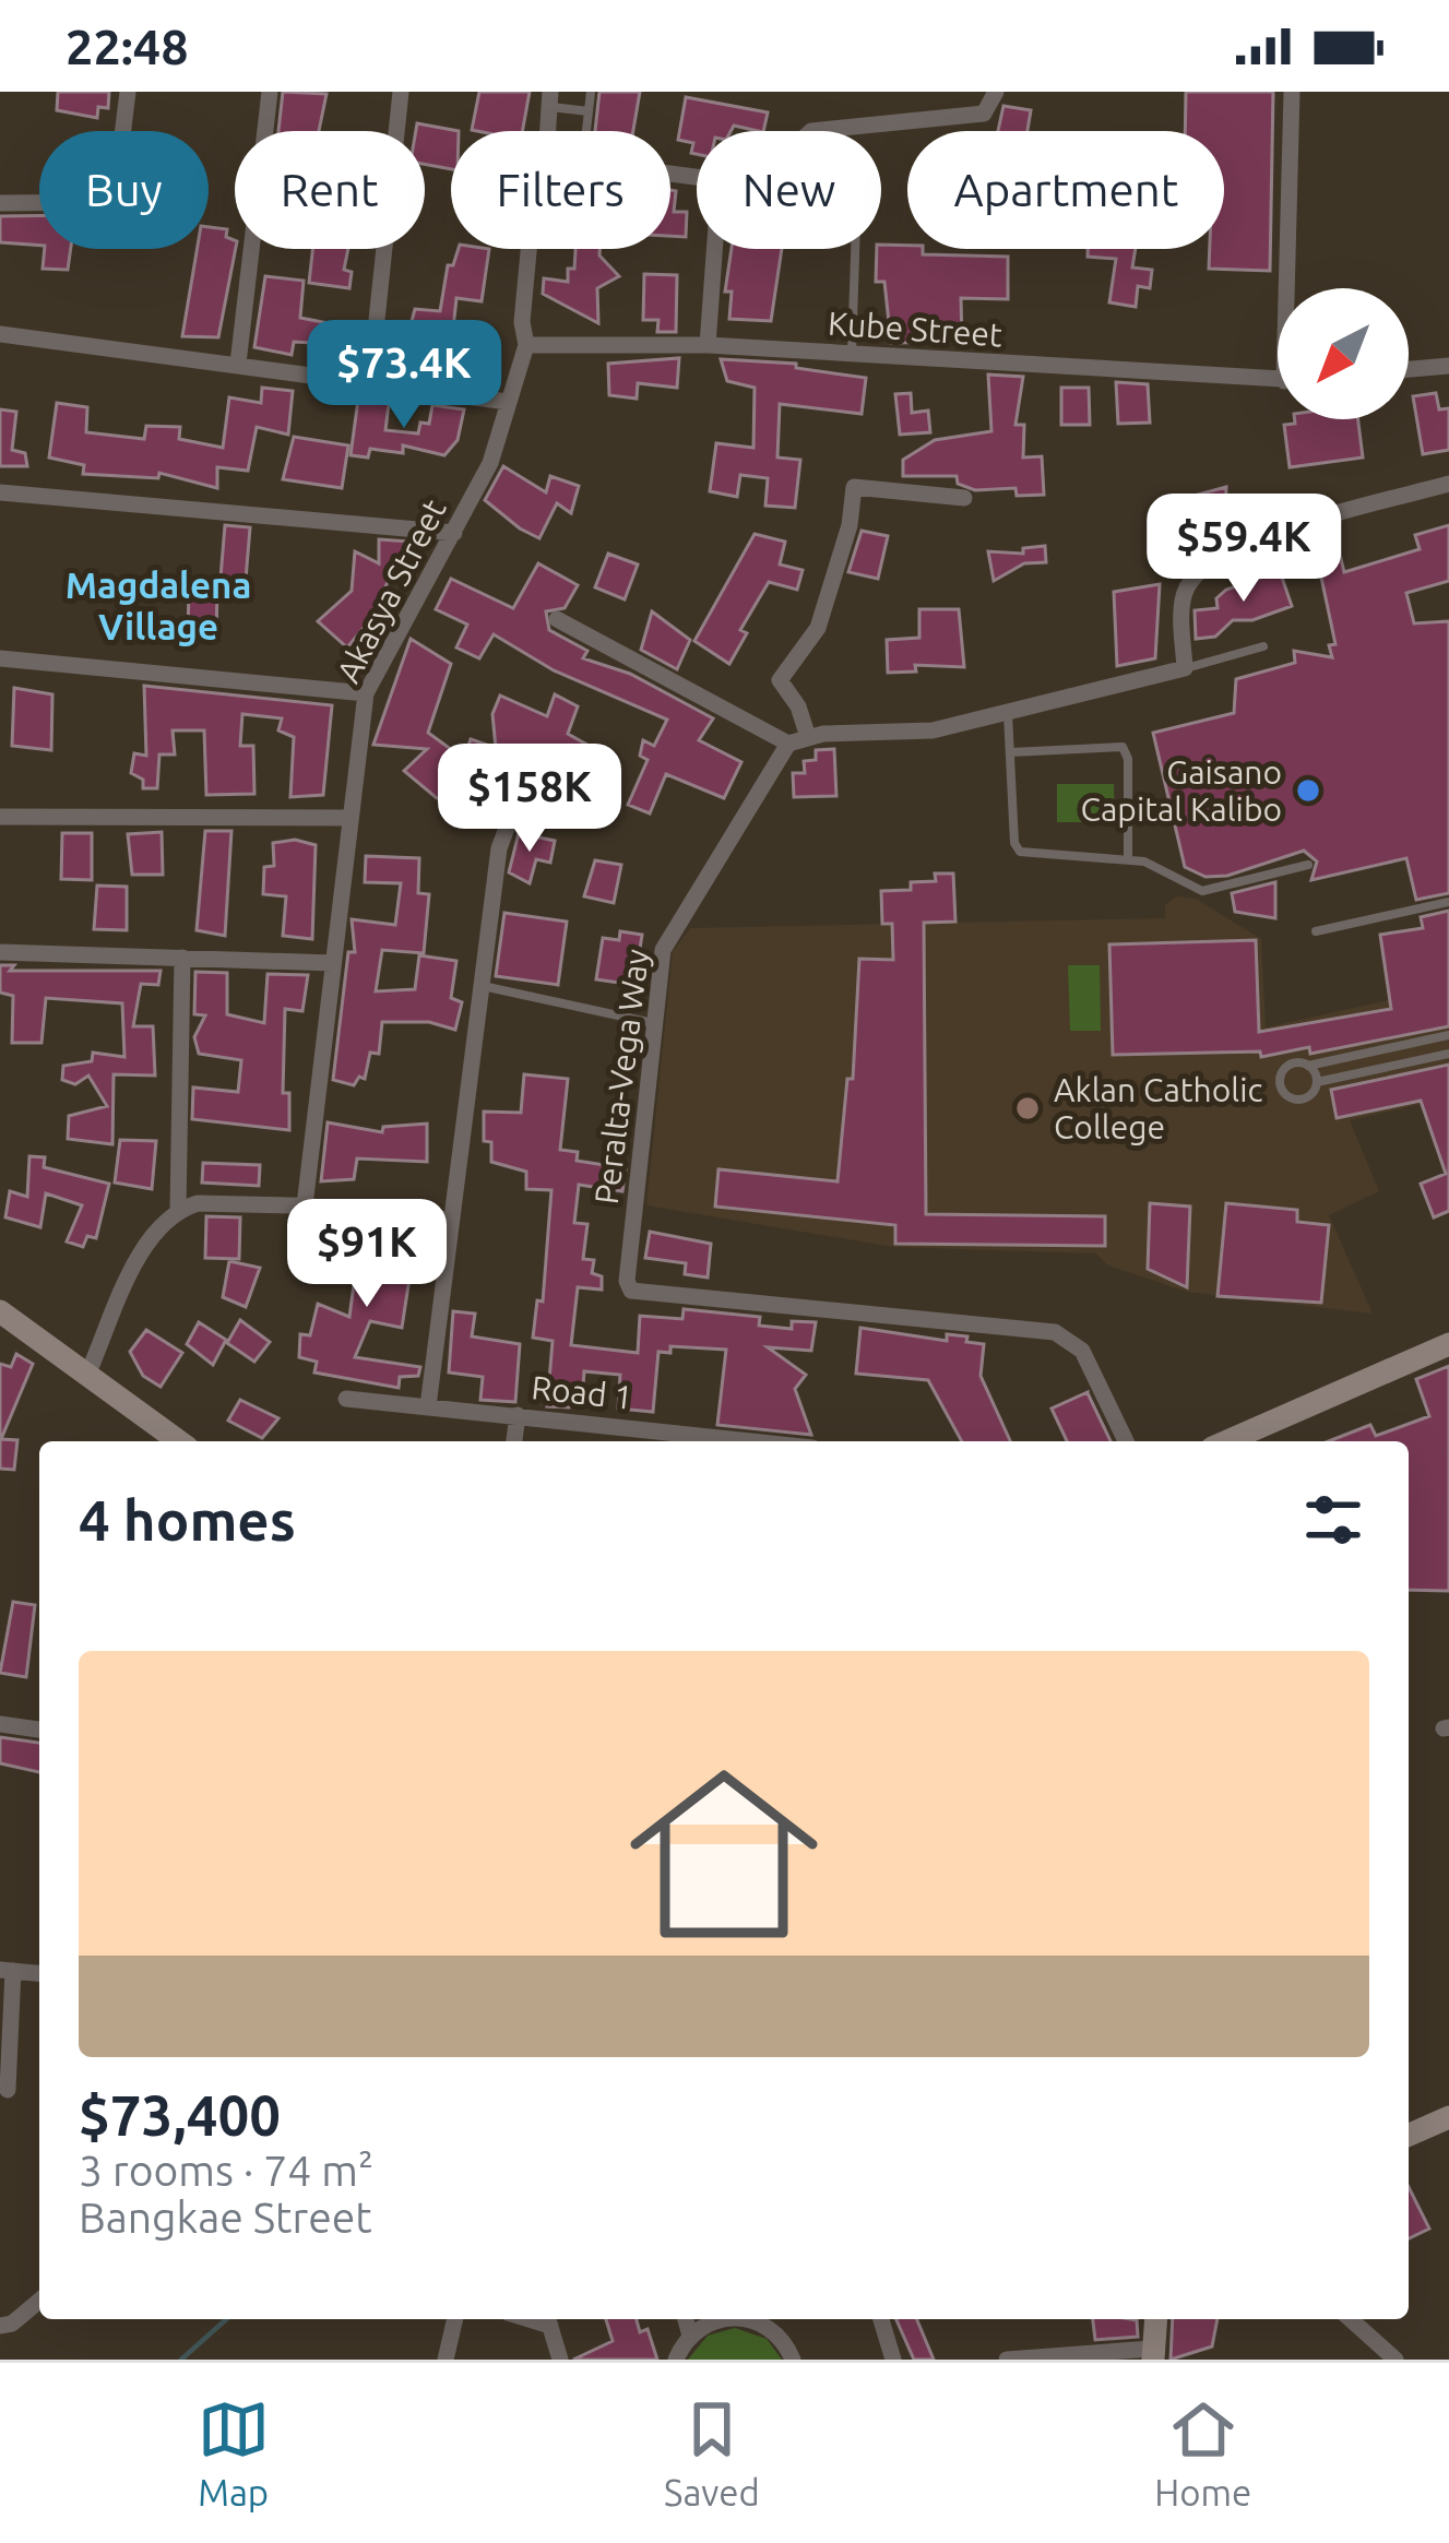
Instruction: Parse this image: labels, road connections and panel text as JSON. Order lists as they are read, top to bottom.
{
  "streets": {
    "street": [
      "Kube Street",
      "Akasya Street",
      "Peralta-Vega Way",
      "Road 1"
    ]
  },
  "crossings": [
    ["Kube Street", "Akasya Street"]
  ],
  "districts": ["Magdalena Village"],
  "places": ["Gaisano Capital Kalibo", "Aklan Catholic College"],
  "north": "bottom left",
  "page": {
    "status": "22:48",
    "chip": [
      "Buy",
      "Rent",
      "Filters",
      "New",
      "Apartment"
    ],
    "price": [
      "$73.4K",
      "$59.4K",
      "$158K",
      "$91K"
    ],
    "heading": "4 homes",
    "list": [
      {
        "name": "$73,400",
        "note": "3 rooms · 74 m² · Bangkae Street"
      }
    ],
    "tabs": ["Map", "Saved", "Home"]
  }
}
